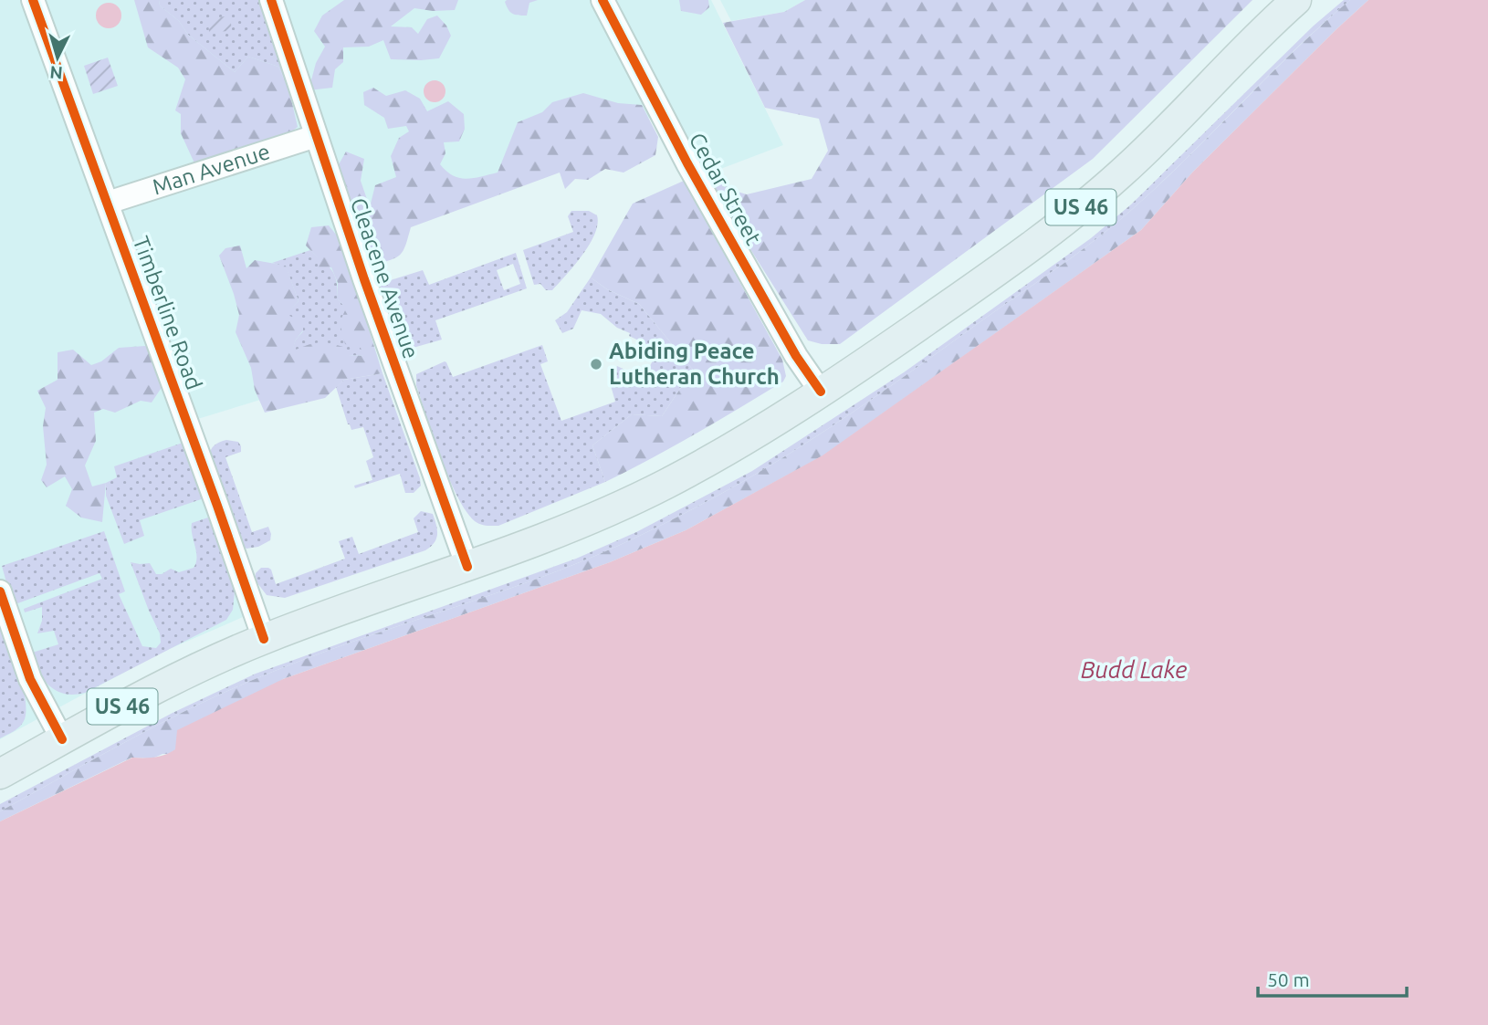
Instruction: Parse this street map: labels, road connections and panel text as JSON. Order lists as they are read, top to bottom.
{
  "streets": {
    "main road": ["US 46"],
    "street": [
      "Man Avenue",
      "Cedar Street",
      "Cleacene Avenue",
      "Timberline Road"
    ]
  },
  "crossings": [
    ["Man Avenue", "Cleacene Avenue"],
    ["Man Avenue", "Timberline Road"],
    ["Cedar Street", "US 46"],
    ["US 46", "Cleacene Avenue"],
    ["US 46", "Timberline Road"]
  ],
  "water": ["Budd Lake"],
  "places": ["Abiding Peace Lutheran Church"],
  "scale_bar": "50 m",
  "north": "bottom"
}
